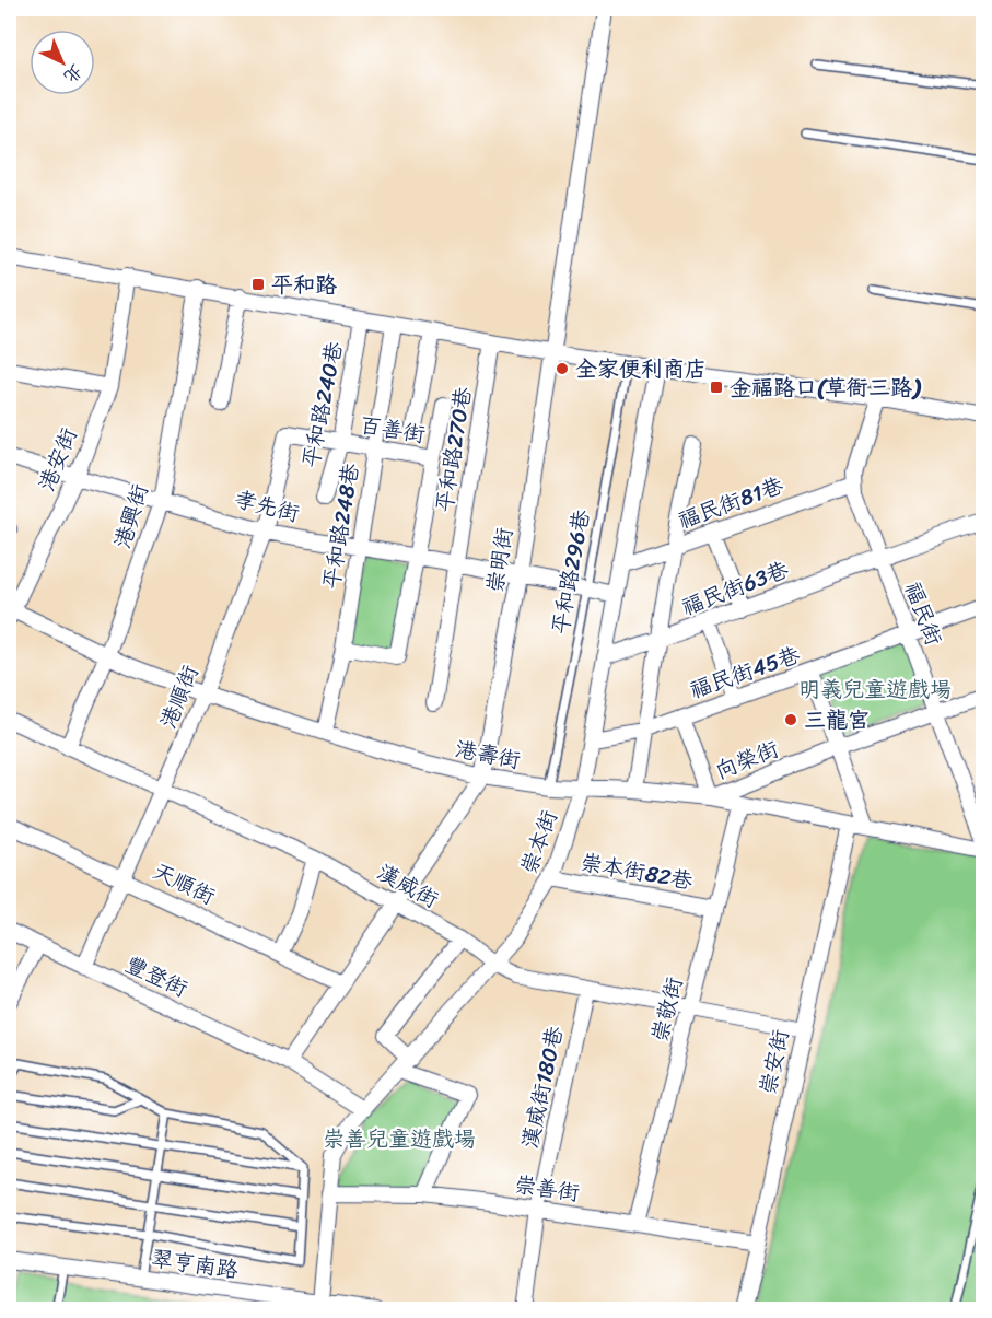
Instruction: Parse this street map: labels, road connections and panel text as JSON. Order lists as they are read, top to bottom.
{
  "streets": {
    "street": [
      "平和路240巷",
      "百善街",
      "平和路270巷",
      "港安街",
      "福民街81巷",
      "孝先街",
      "港興街",
      "平和路248巷",
      "崇明街",
      "福民街63巷",
      "福民街",
      "福民街45巷",
      "港順街",
      "港壽街",
      "向榮街",
      "崇本街",
      "崇本街82巷",
      "天順街",
      "漢威街",
      "豐登街",
      "崇敬街",
      "崇安街",
      "漢威街180巷",
      "崇善街",
      "翠亨南路"
    ],
    "lane": ["平和路296巷"]
  },
  "crossings": [
    ["平和路240巷", "百善街"],
    ["百善街", "孝先街"],
    ["百善街", "平和路248巷"],
    ["百善街", "港順街"],
    ["平和路270巷", "孝先街"],
    ["港安街", "孝先街"],
    ["港安街", "港壽街"],
    ["福民街81巷", "福民街"],
    ["福民街81巷", "崇本街"],
    ["孝先街", "港興街"],
    ["孝先街", "平和路248巷"],
    ["孝先街", "崇明街"],
    ["孝先街", "平和路296巷"],
    ["孝先街", "港順街"],
    ["孝先街", "崇本街"],
    ["港興街", "港壽街"],
    ["港興街", "漢威街"],
    ["平和路248巷", "港壽街"],
    ["崇明街", "港壽街"],
    ["崇明街", "天順街"],
    ["崇明街", "漢威街"],
    ["崇明街", "豐登街"],
    ["平和路296巷", "港壽街"],
    ["福民街63巷", "福民街"],
    ["福民街63巷", "崇本街"],
    ["福民街", "福民街45巷"],
    ["福民街", "向榮街"],
    ["福民街45巷", "崇本街"],
    ["港順街", "港壽街"],
    ["港順街", "天順街"],
    ["港順街", "漢威街"],
    ["港順街", "豐登街"],
    ["港壽街", "向榮街"],
    ["港壽街", "崇本街"],
    ["港壽街", "崇敬街"],
    ["港壽街", "崇安街"],
    ["崇本街", "崇本街82巷"],
    ["崇本街", "漢威街"],
    ["崇本街", "豐登街"],
    ["崇本街", "崇善街"],
    ["崇本街", "翠亨南路"],
    ["崇本街82巷", "崇敬街"],
    ["漢威街", "崇敬街"],
    ["漢威街", "崇安街"],
    ["漢威街", "漢威街180巷"],
    ["崇敬街", "崇善街"],
    ["崇安街", "崇善街"],
    ["漢威街180巷", "崇善街"]
  ],
  "parks": ["明義兒童遊戲場", "崇善兒童遊戲場"],
  "places": {
    "transit": ["平和路", "金福路口(草衙三路)"],
    "other": ["全家便利商店", "三龍宮"]
  },
  "north": "bottom right"
}
